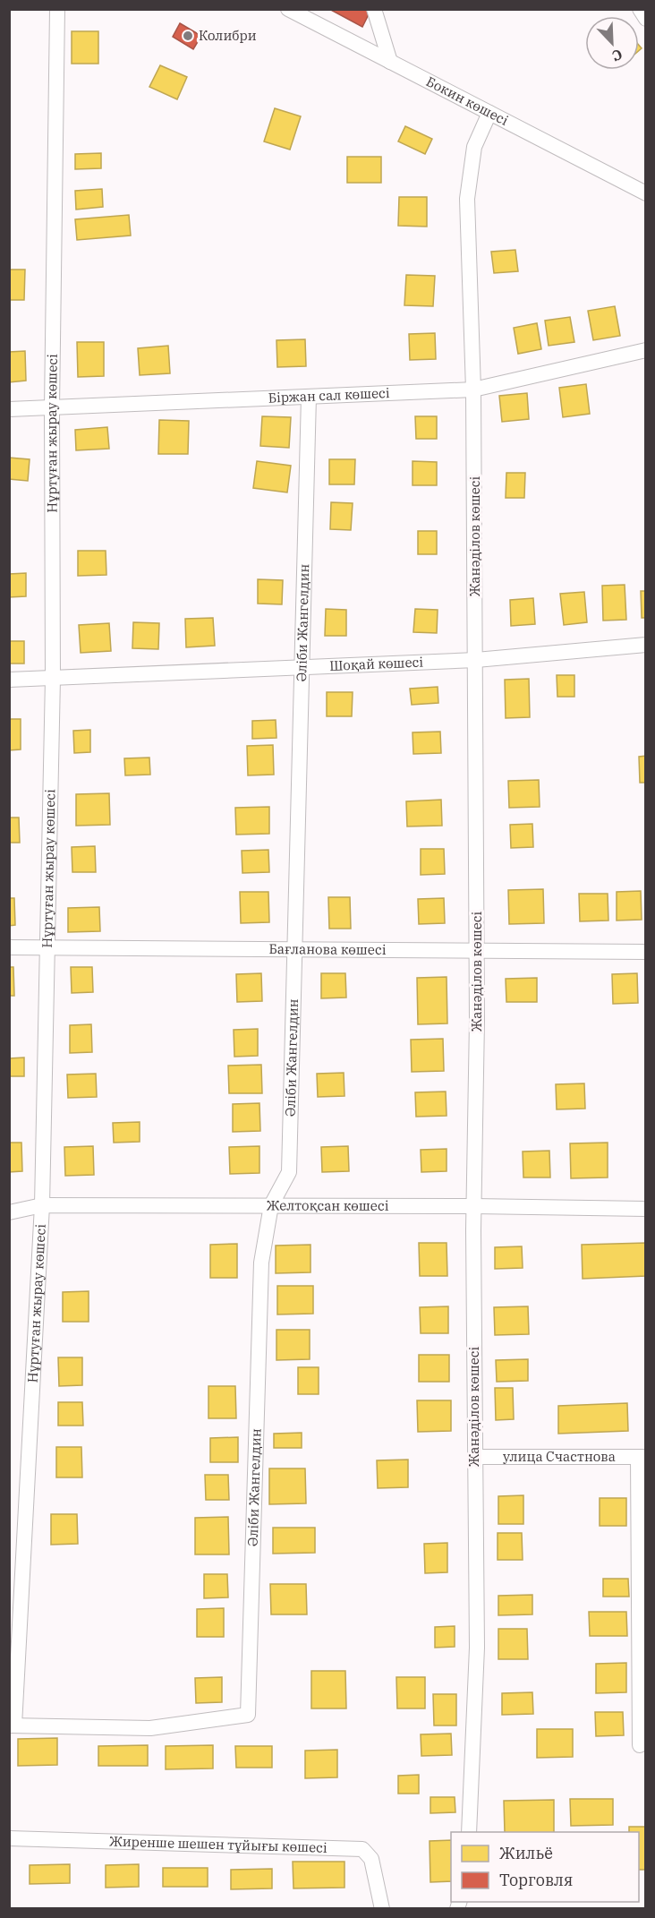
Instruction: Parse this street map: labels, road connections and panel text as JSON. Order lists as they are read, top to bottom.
{
  "streets": {
    "street": [
      "Бокин көшесі",
      "Біржан сал көшесі",
      "Нұртуған жырау көшесі",
      "Жанәділов көшесі",
      "Әліби Жангелдин",
      "Шоқай көшесі",
      "Бағланова көшесі",
      "Желтоқсан көшесі",
      "улица Счастнова",
      "Жиренше шешен тұйығы көшесі"
    ]
  },
  "crossings": [
    ["Бокин көшесі", "Жанәділов көшесі"],
    ["Біржан сал көшесі", "Нұртуған жырау көшесі"],
    ["Біржан сал көшесі", "Жанәділов көшесі"],
    ["Біржан сал көшесі", "Әліби Жангелдин"],
    ["Нұртуған жырау көшесі", "Әліби Жангелдин"],
    ["Нұртуған жырау көшесі", "Шоқай көшесі"],
    ["Нұртуған жырау көшесі", "Бағланова көшесі"],
    ["Нұртуған жырау көшесі", "Желтоқсан көшесі"],
    ["Жанәділов көшесі", "Шоқай көшесі"],
    ["Жанәділов көшесі", "Бағланова көшесі"],
    ["Жанәділов көшесі", "Желтоқсан көшесі"],
    ["Жанәділов көшесі", "улица Счастнова"],
    ["Әліби Жангелдин", "Шоқай көшесі"],
    ["Әліби Жангелдин", "Бағланова көшесі"],
    ["Әліби Жангелдин", "Желтоқсан көшесі"]
  ],
  "places": ["Колибри"],
  "legend": ["Жильё", "Торговля"],
  "north": "bottom right"
}
